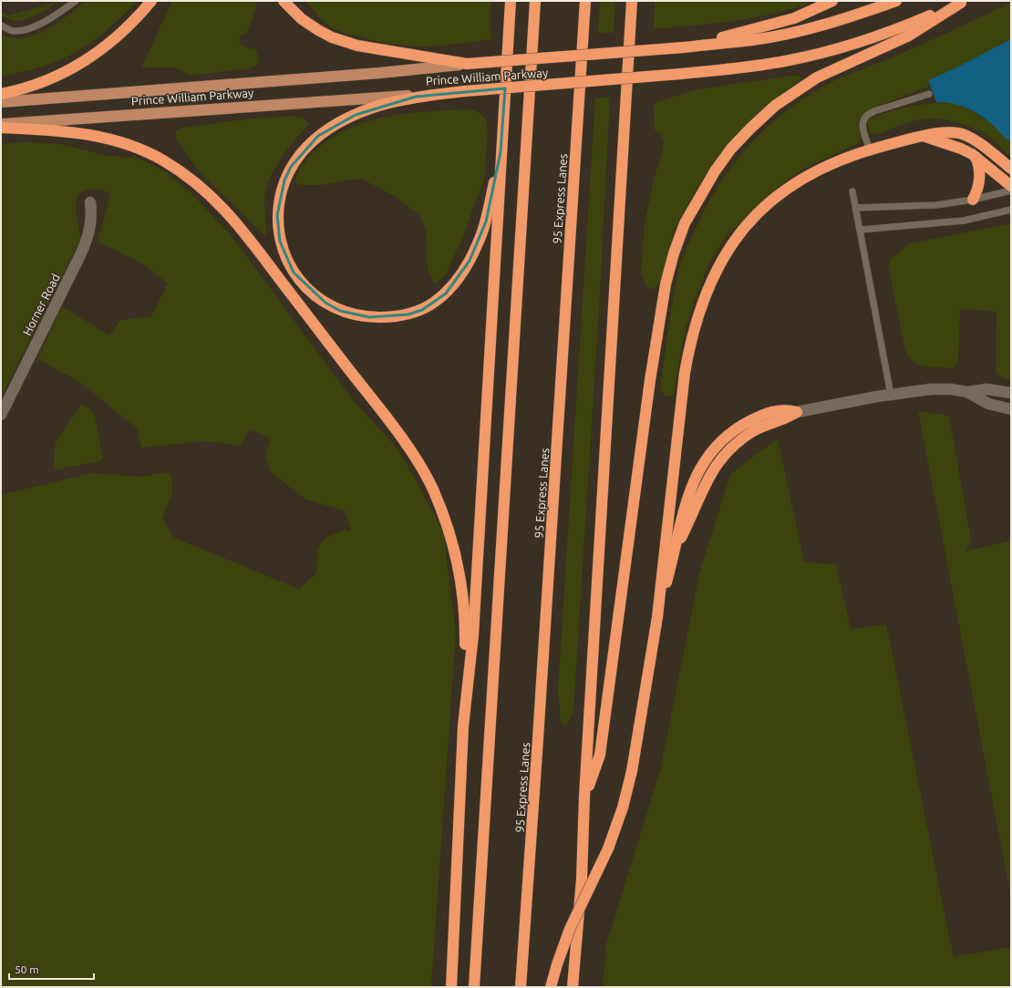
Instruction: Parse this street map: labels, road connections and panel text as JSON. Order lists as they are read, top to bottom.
{
  "streets": {
    "highway": ["Prince William Parkway", "95 Express Lanes"],
    "street": ["Horner Road"]
  },
  "scale_bar": "50 m"
}
